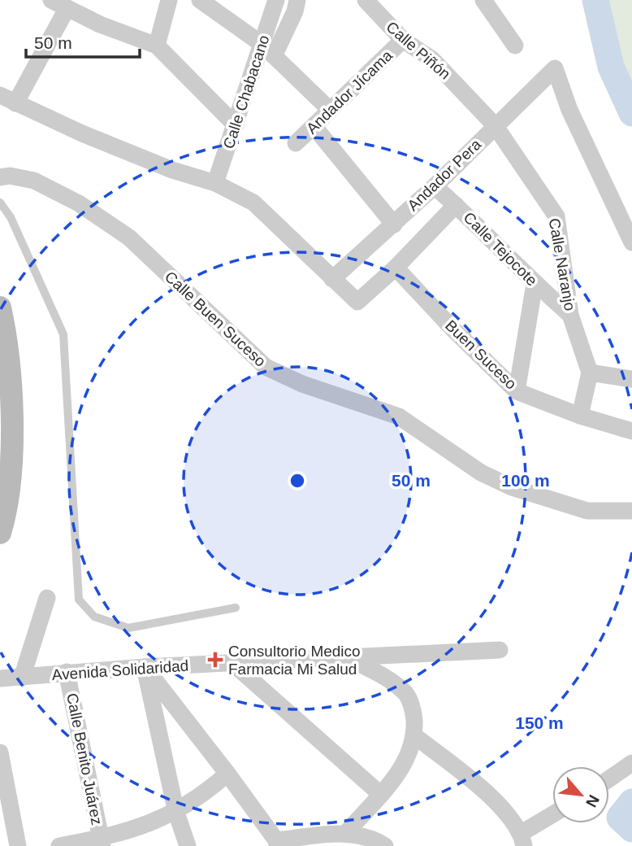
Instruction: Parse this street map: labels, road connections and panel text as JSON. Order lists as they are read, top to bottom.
{
  "streets": {
    "street": [
      "Calle Piñón",
      "Calle Chabacano",
      "Andador Jícama",
      "Andador Pera",
      "Calle Tejocote",
      "Calle Naranjo",
      "Calle Buen Suceso",
      "Buen Suceso",
      "Avenida Solidaridad",
      "Calle Benito Juárez"
    ]
  },
  "crossings": [
    ["Calle Piñón", "Andador Jícama"],
    ["Calle Piñón", "Andador Pera"],
    ["Calle Piñón", "Calle Naranjo"],
    ["Andador Pera", "Calle Tejocote"],
    ["Andador Pera", "Calle Naranjo"],
    ["Calle Tejocote", "Calle Naranjo"],
    ["Calle Tejocote", "Buen Suceso"],
    ["Avenida Solidaridad", "Calle Benito Juárez"]
  ],
  "places": {
    "health": ["Consultorio Medico Farmacia Mi Salud"]
  },
  "scale_bar": "50 m",
  "north": "bottom right",
  "rings": ["50 m", "100 m", "150 m"]
}
